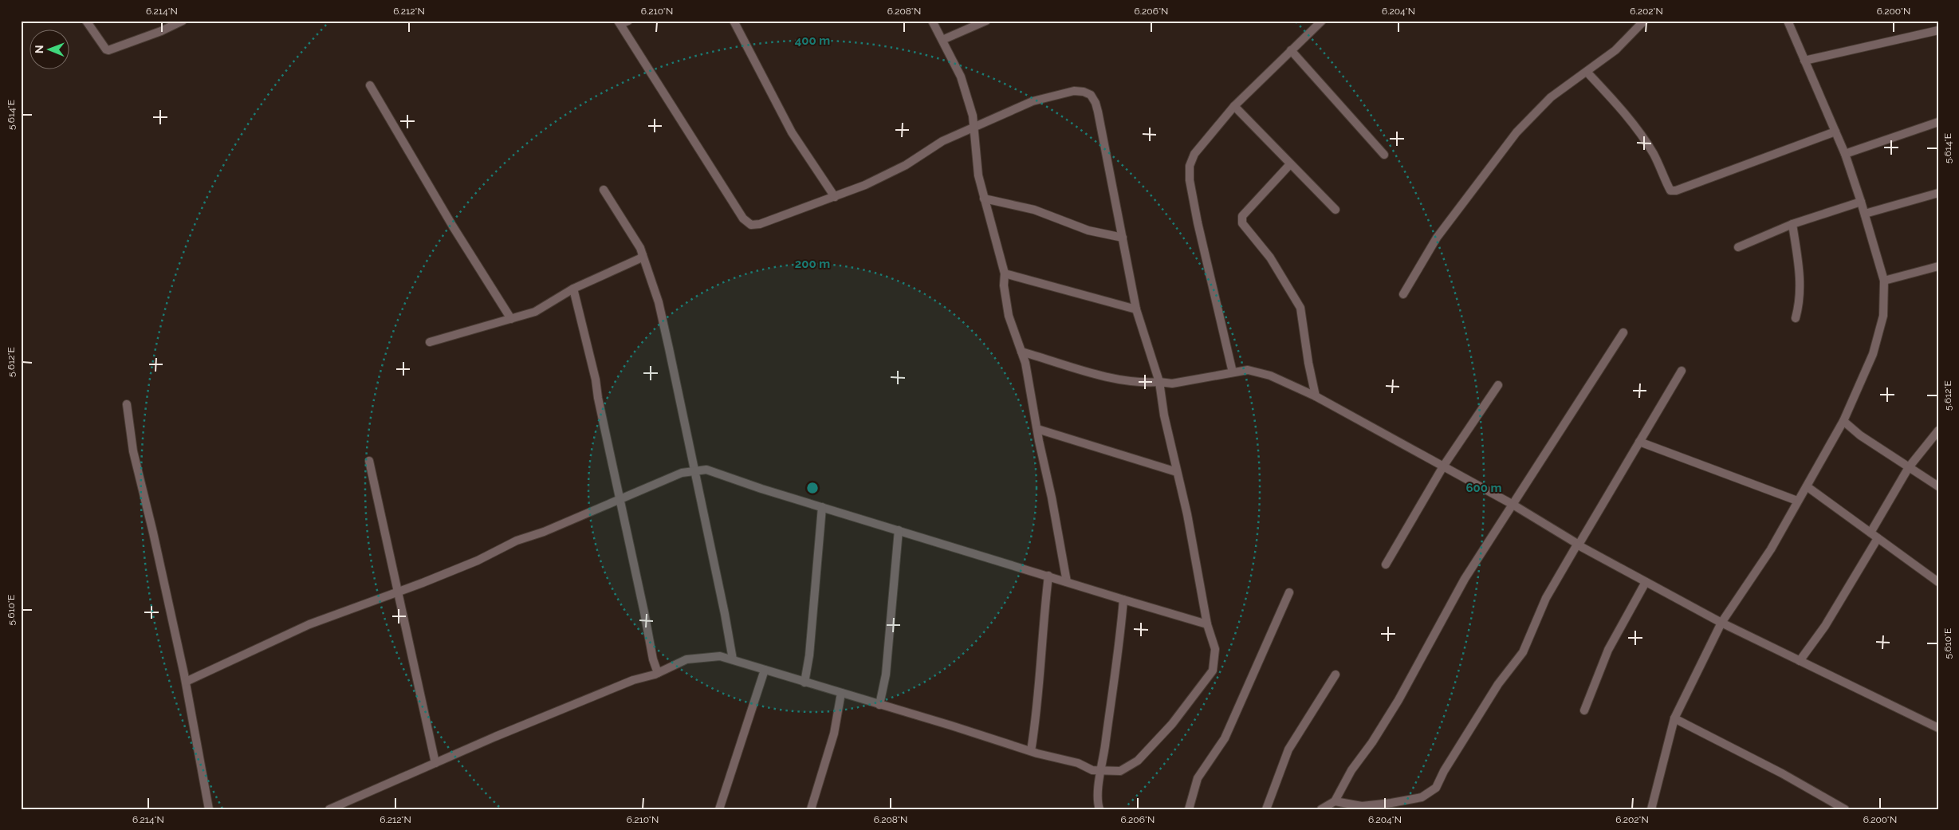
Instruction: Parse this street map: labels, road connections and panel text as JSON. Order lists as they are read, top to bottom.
{
  "north": "left",
  "coordinates": [
    "6.214°N",
    "6.212°N",
    "6.210°N",
    "6.208°N",
    "6.206°N",
    "6.204°N",
    "6.202°N",
    "6.200°N",
    "5.614°E",
    "5.612°E",
    "5.610°E"
  ],
  "rings": ["400 m", "200 m", "600 m"]
}
